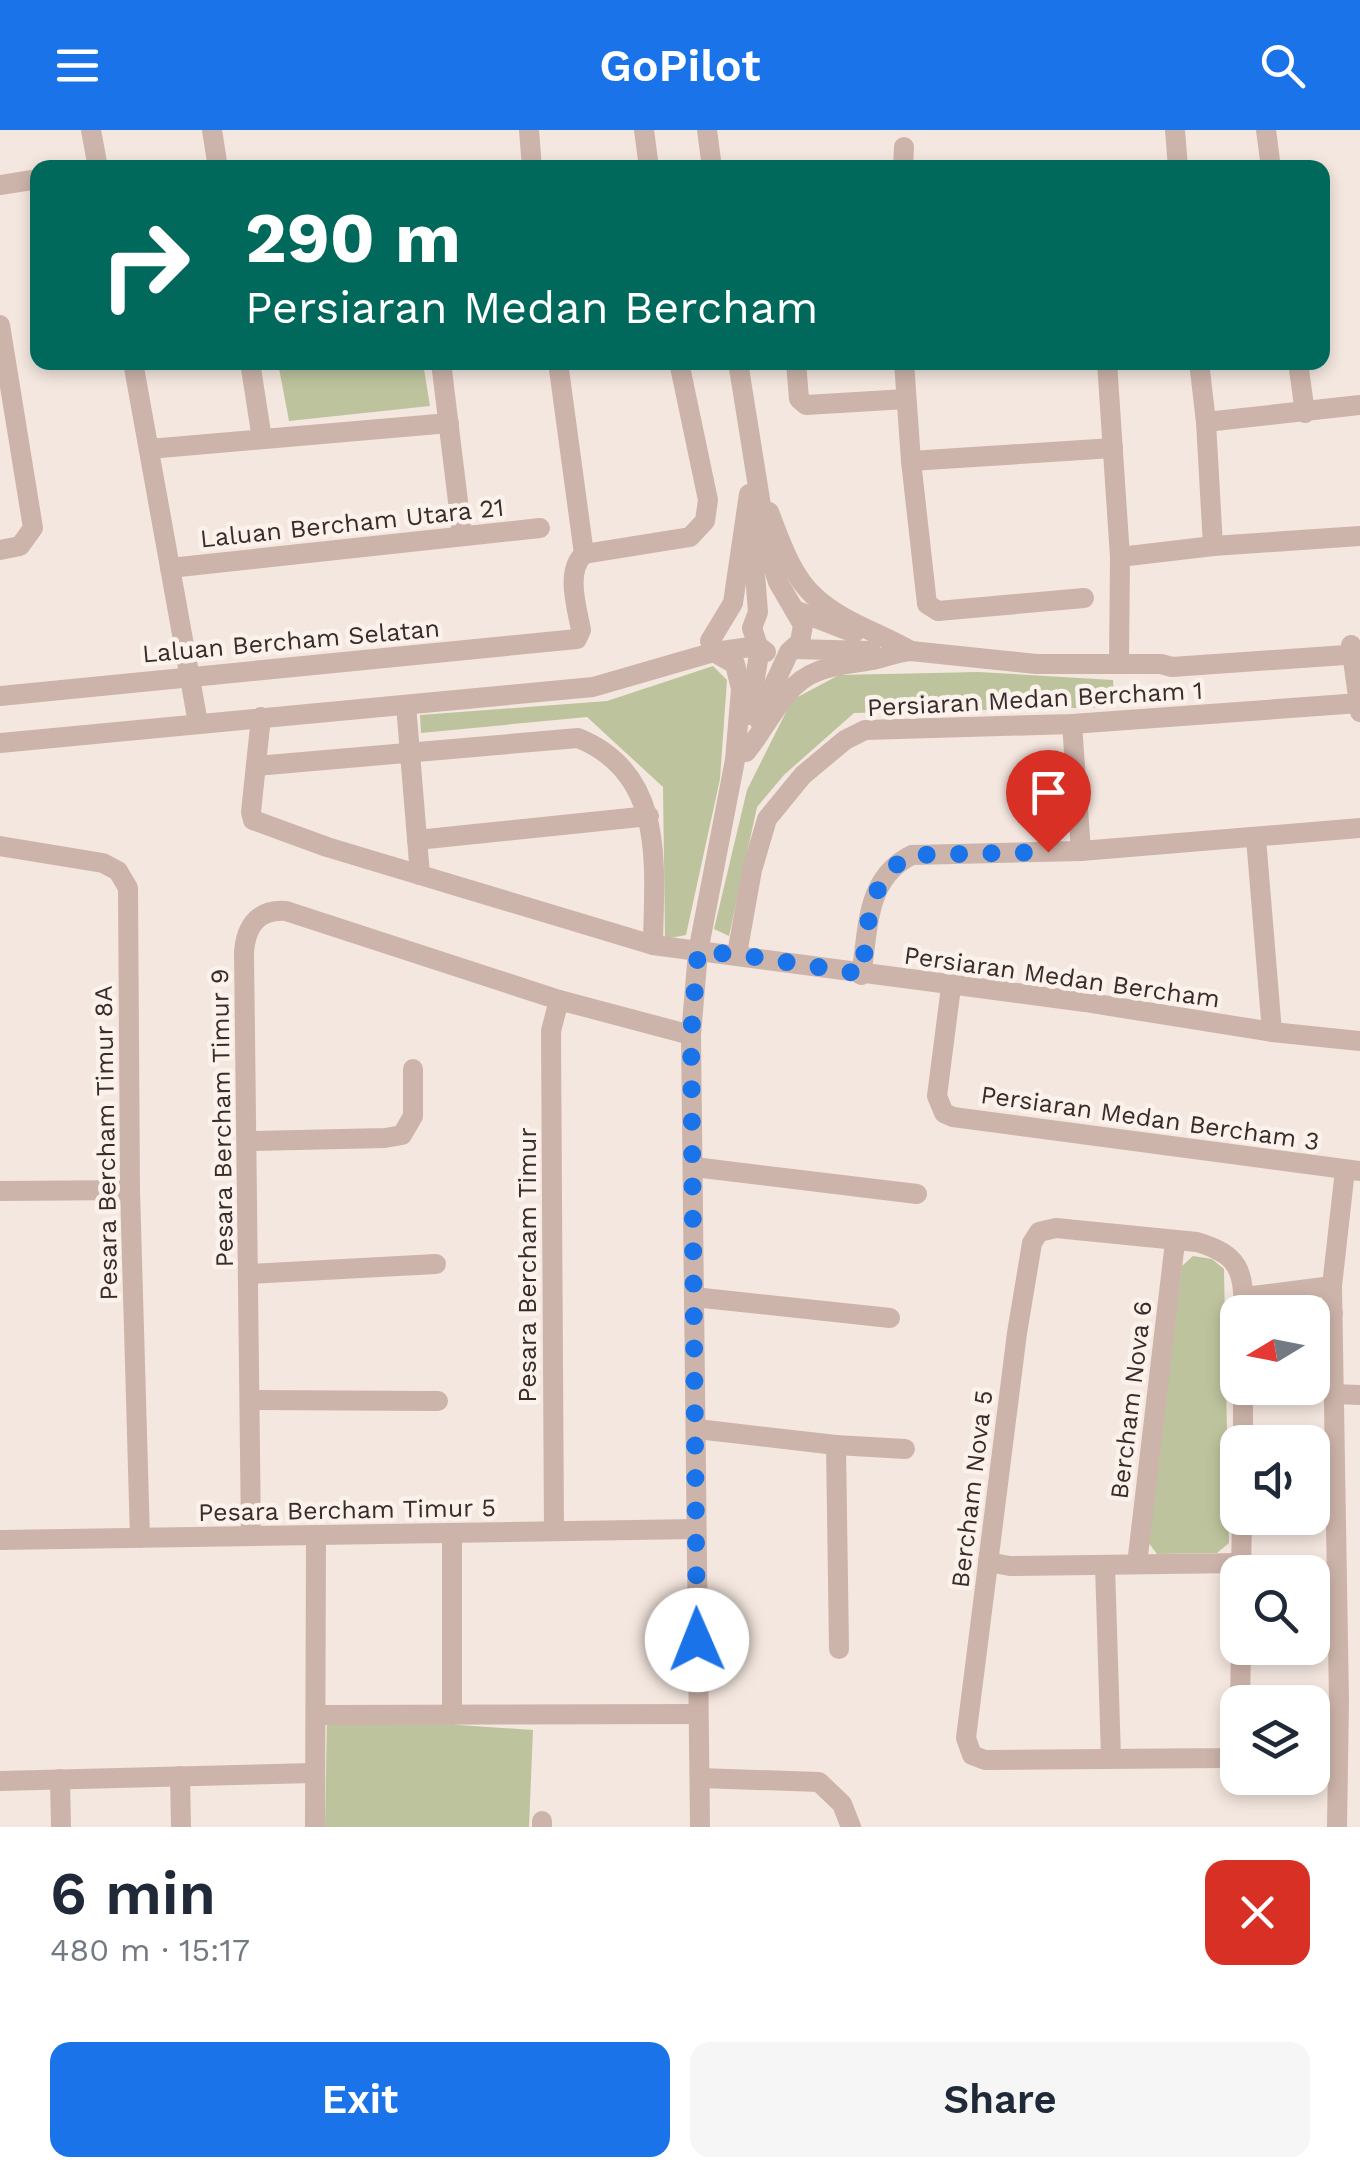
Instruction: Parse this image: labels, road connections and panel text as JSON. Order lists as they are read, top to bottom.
{
  "streets": {
    "street": [
      "Laluan Bercham Utara 21",
      "Laluan Bercham Selatan",
      "Persiaran Medan Bercham 1",
      "Persiaran Medan Bercham",
      "Pesara Bercham Timur 9",
      "Persiaran Medan Bercham 3",
      "Pesara Bercham Timur 8A",
      "Pesara Bercham Timur",
      "Bercham Nova 6",
      "Bercham Nova 5",
      "Pesara Bercham Timur 5"
    ]
  },
  "crossings": [
    ["Persiaran Medan Bercham 1", "Persiaran Medan Bercham"],
    ["Persiaran Medan Bercham", "Persiaran Medan Bercham 3"],
    ["Pesara Bercham Timur 9", "Pesara Bercham Timur"],
    ["Pesara Bercham Timur 9", "Pesara Bercham Timur 5"],
    ["Pesara Bercham Timur 8A", "Pesara Bercham Timur 5"],
    ["Pesara Bercham Timur", "Pesara Bercham Timur 5"],
    ["Bercham Nova 6", "Bercham Nova 5"]
  ],
  "north": "left",
  "page": {
    "header": "GoPilot",
    "turn": ["290 m", "Persiaran Medan Bercham"],
    "heading": ["6 min", "480 m · 15:17"],
    "buttons": ["Exit", "Share"]
  }
}
